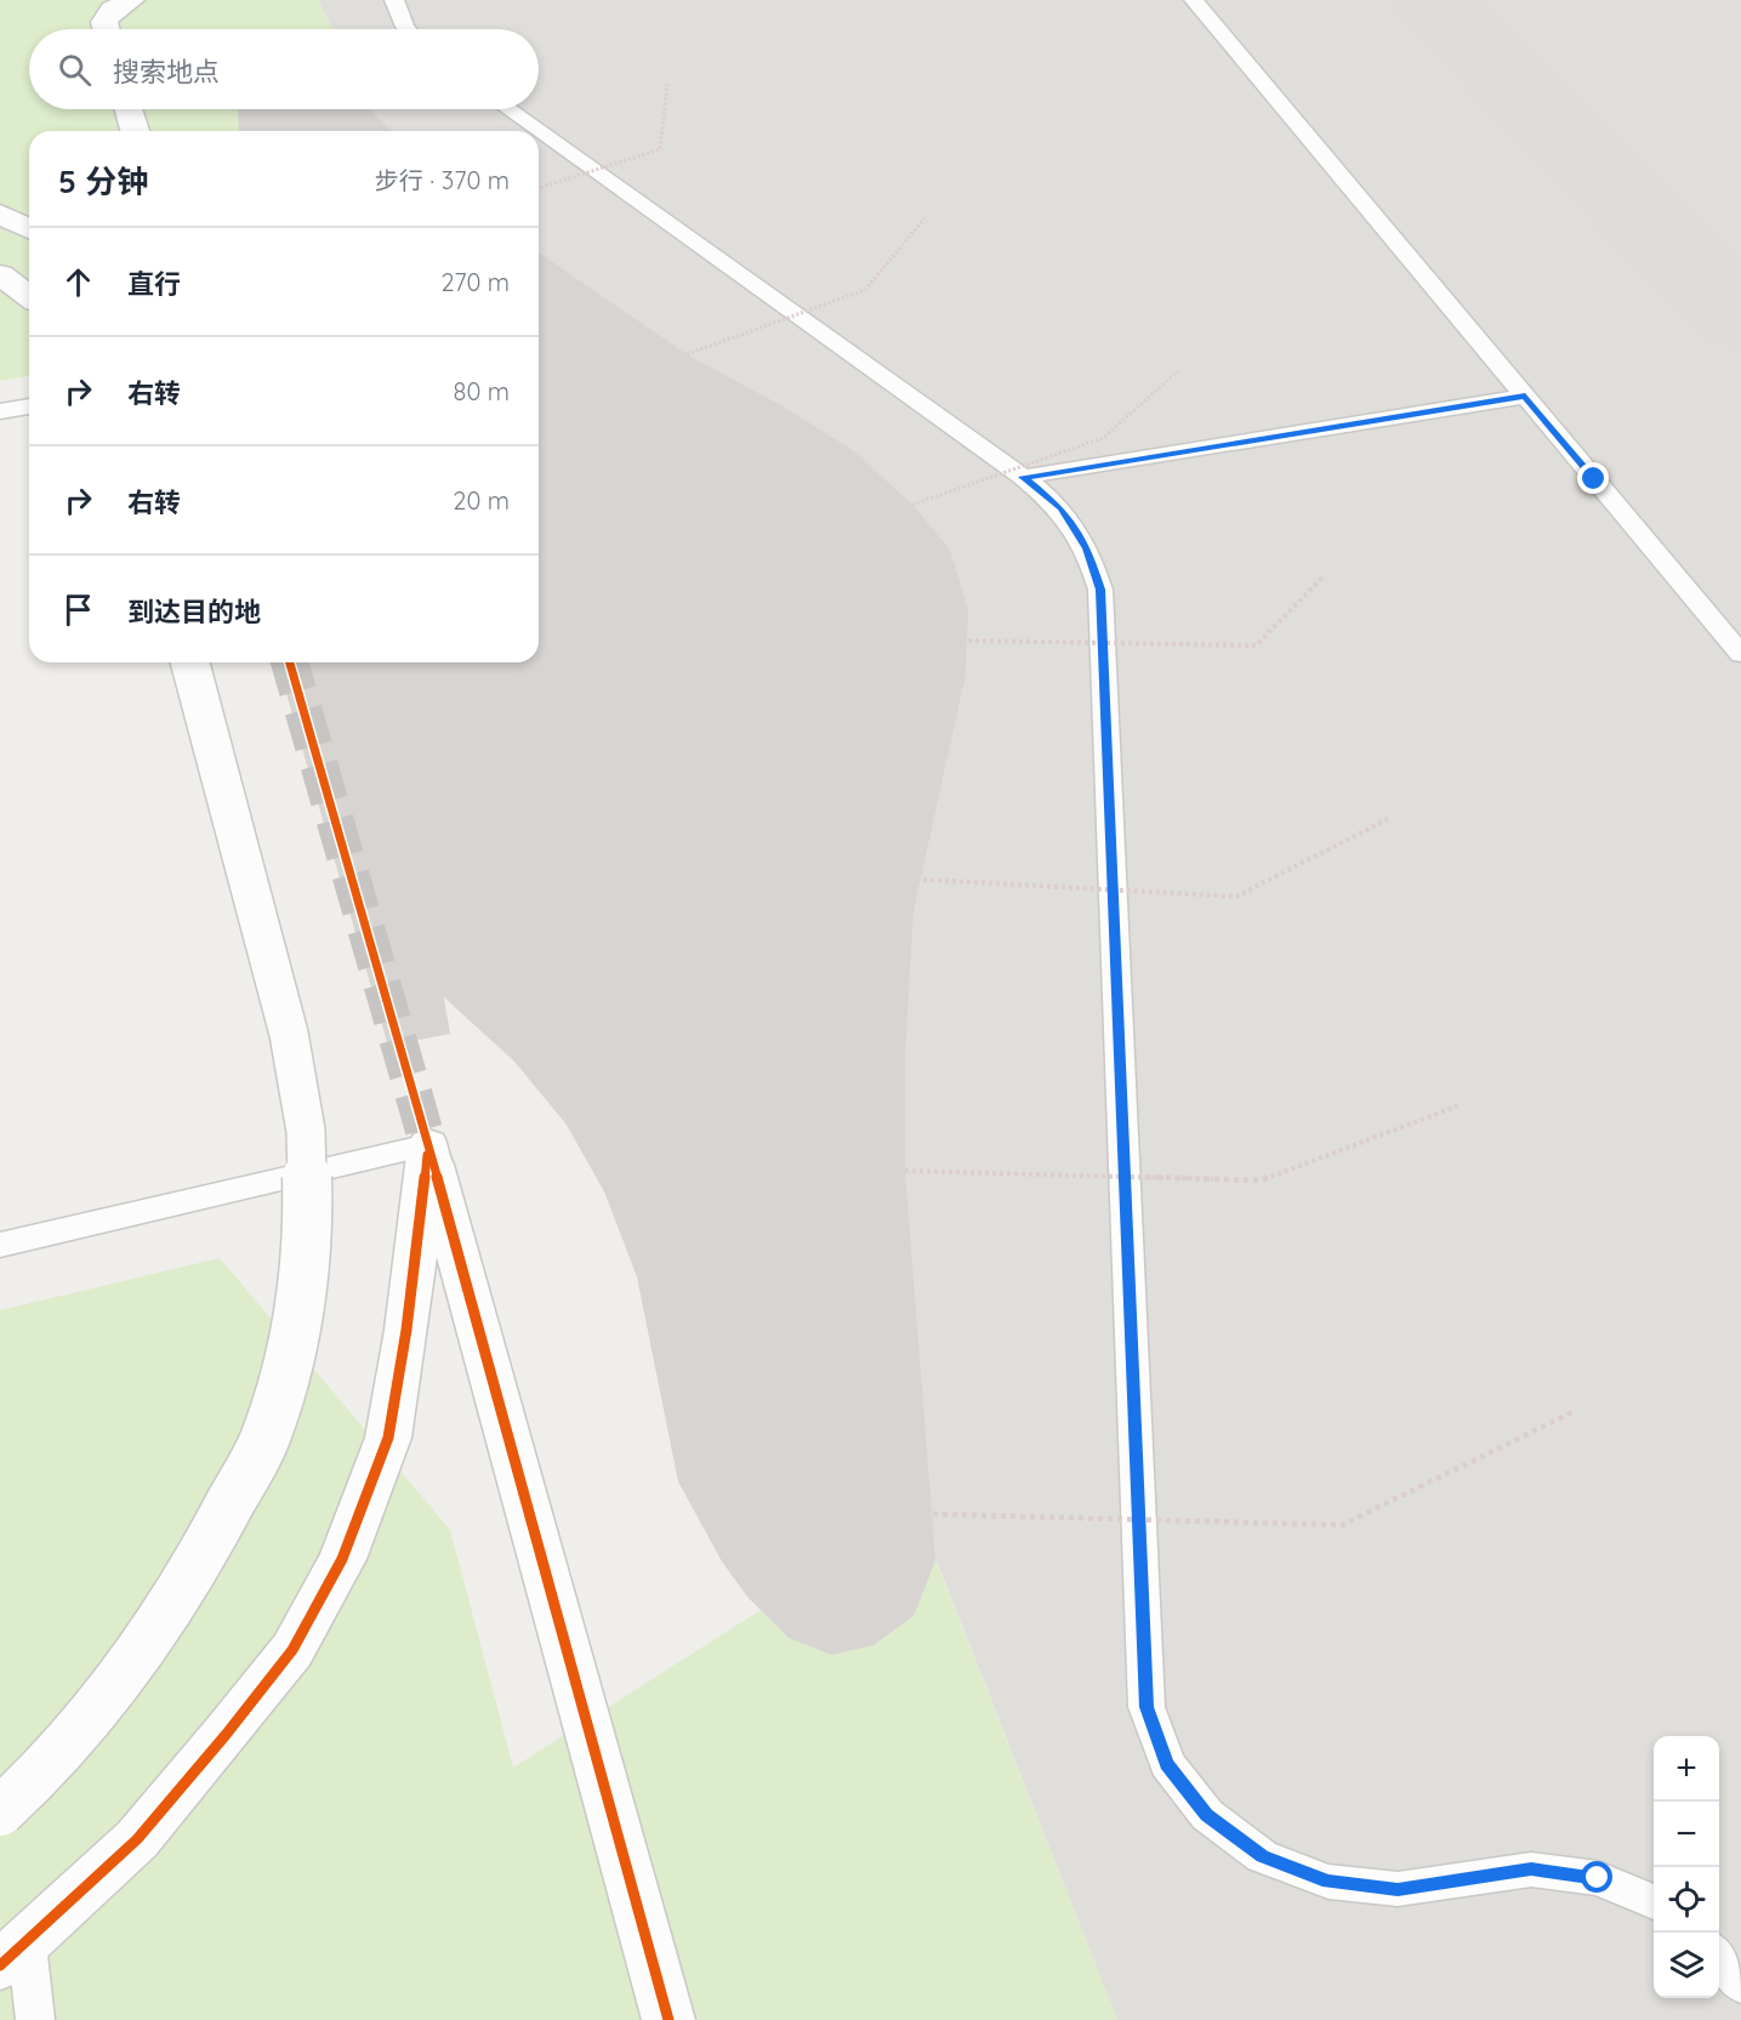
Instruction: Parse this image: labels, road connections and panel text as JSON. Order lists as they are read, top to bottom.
{
  "page": {
    "search": "搜索地点",
    "heading": ["5 分钟", "步行 · 370 m"],
    "list": [
      ["直行", "270 m"],
      ["右转", "80 m"],
      ["右转", "20 m"],
      "到达目的地"
    ],
    "map_buttons": ["+", "−"]
  }
}
